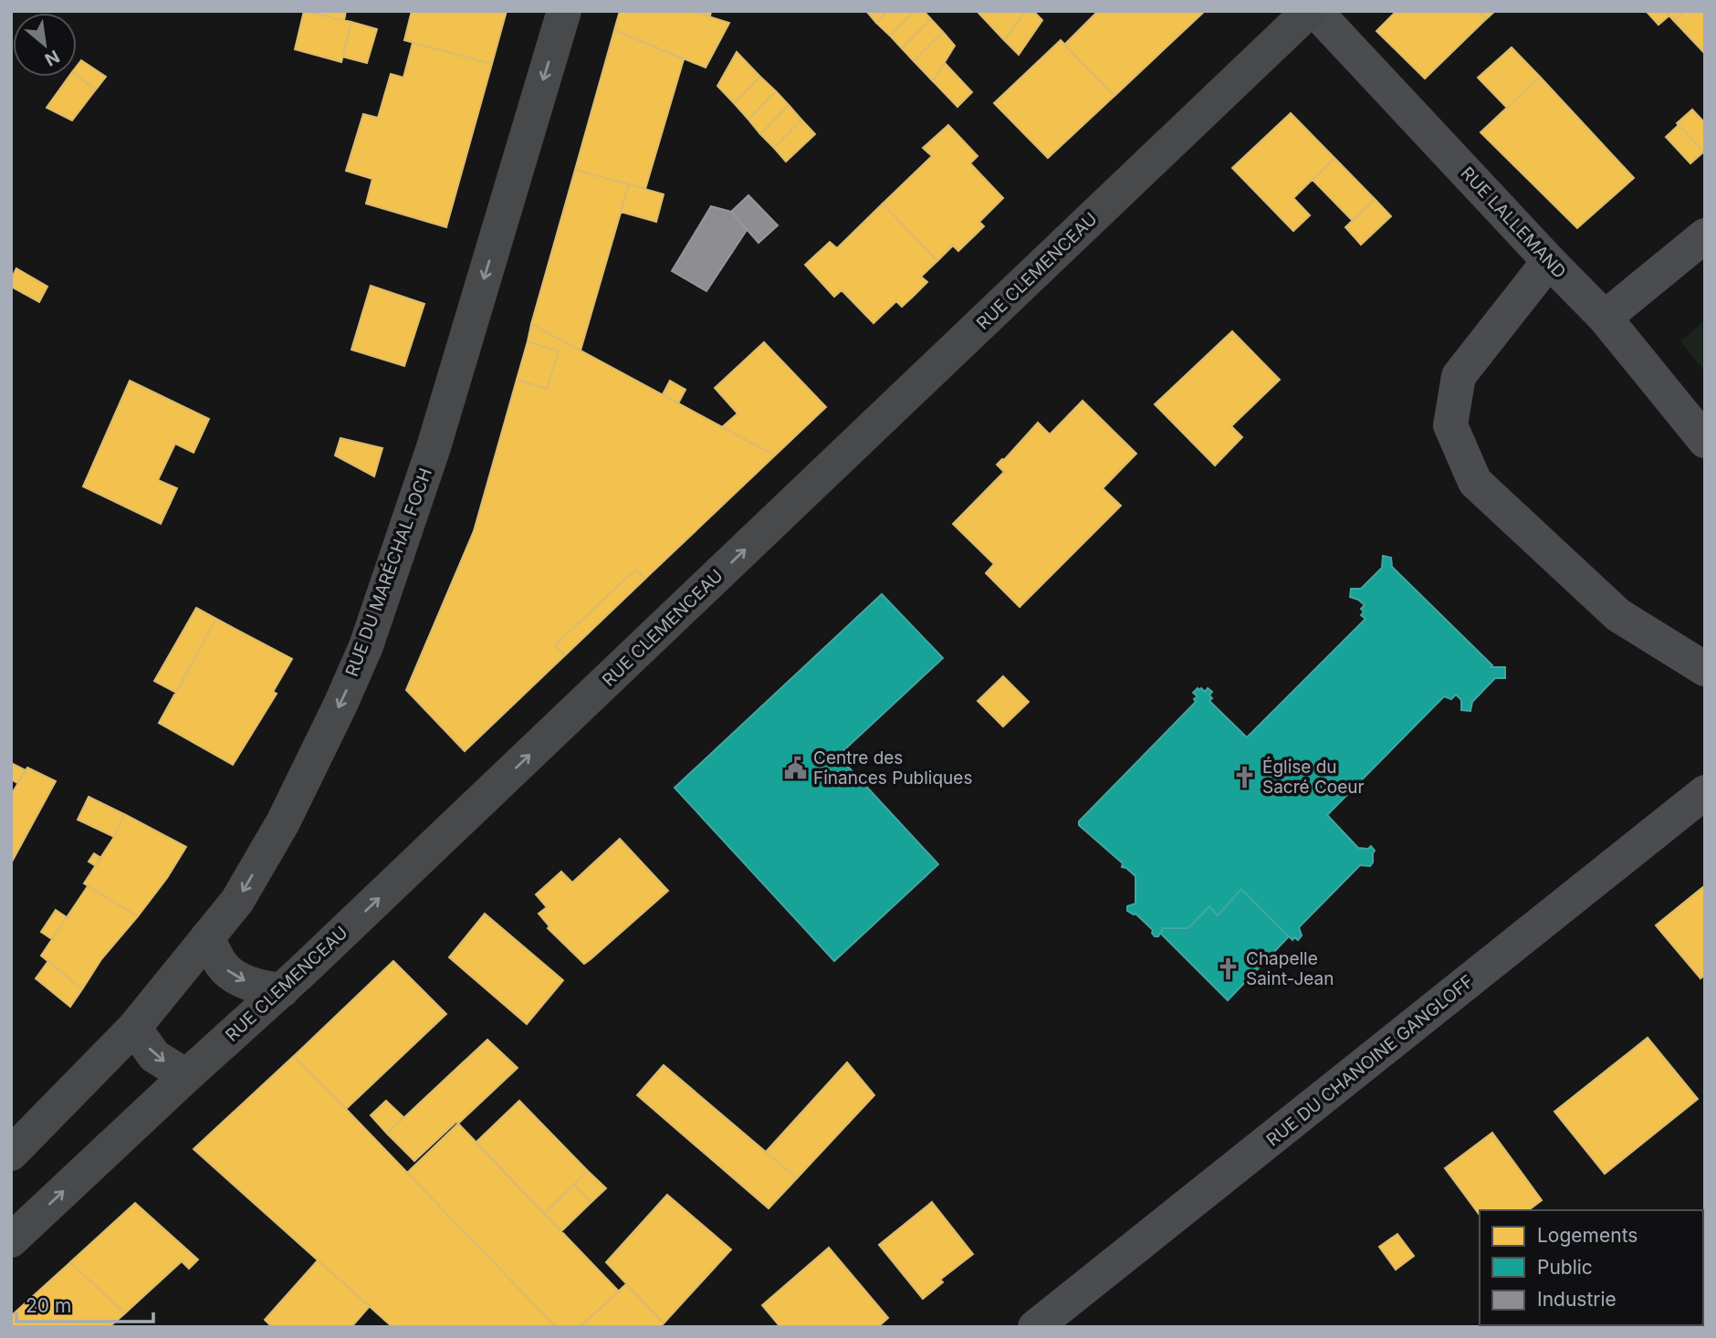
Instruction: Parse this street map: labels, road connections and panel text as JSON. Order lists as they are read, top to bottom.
{
  "streets": {
    "main road": ["RUE CLEMENCEAU", "RUE DU MARÉCHAL FOCH"],
    "street": ["RUE LALLEMAND", "RUE DU CHANOINE GANGLOFF"]
  },
  "one_way": ["RUE CLEMENCEAU", "RUE DU MARÉCHAL FOCH"],
  "places": {
    "public building": ["Centre des Finances Publiques"],
    "church": ["Église du Sacré Coeur", "Chapelle Saint-Jean"]
  },
  "legend": ["Logements", "Public", "Industrie"],
  "scale_bar": "20 m",
  "north": "bottom right"
}
